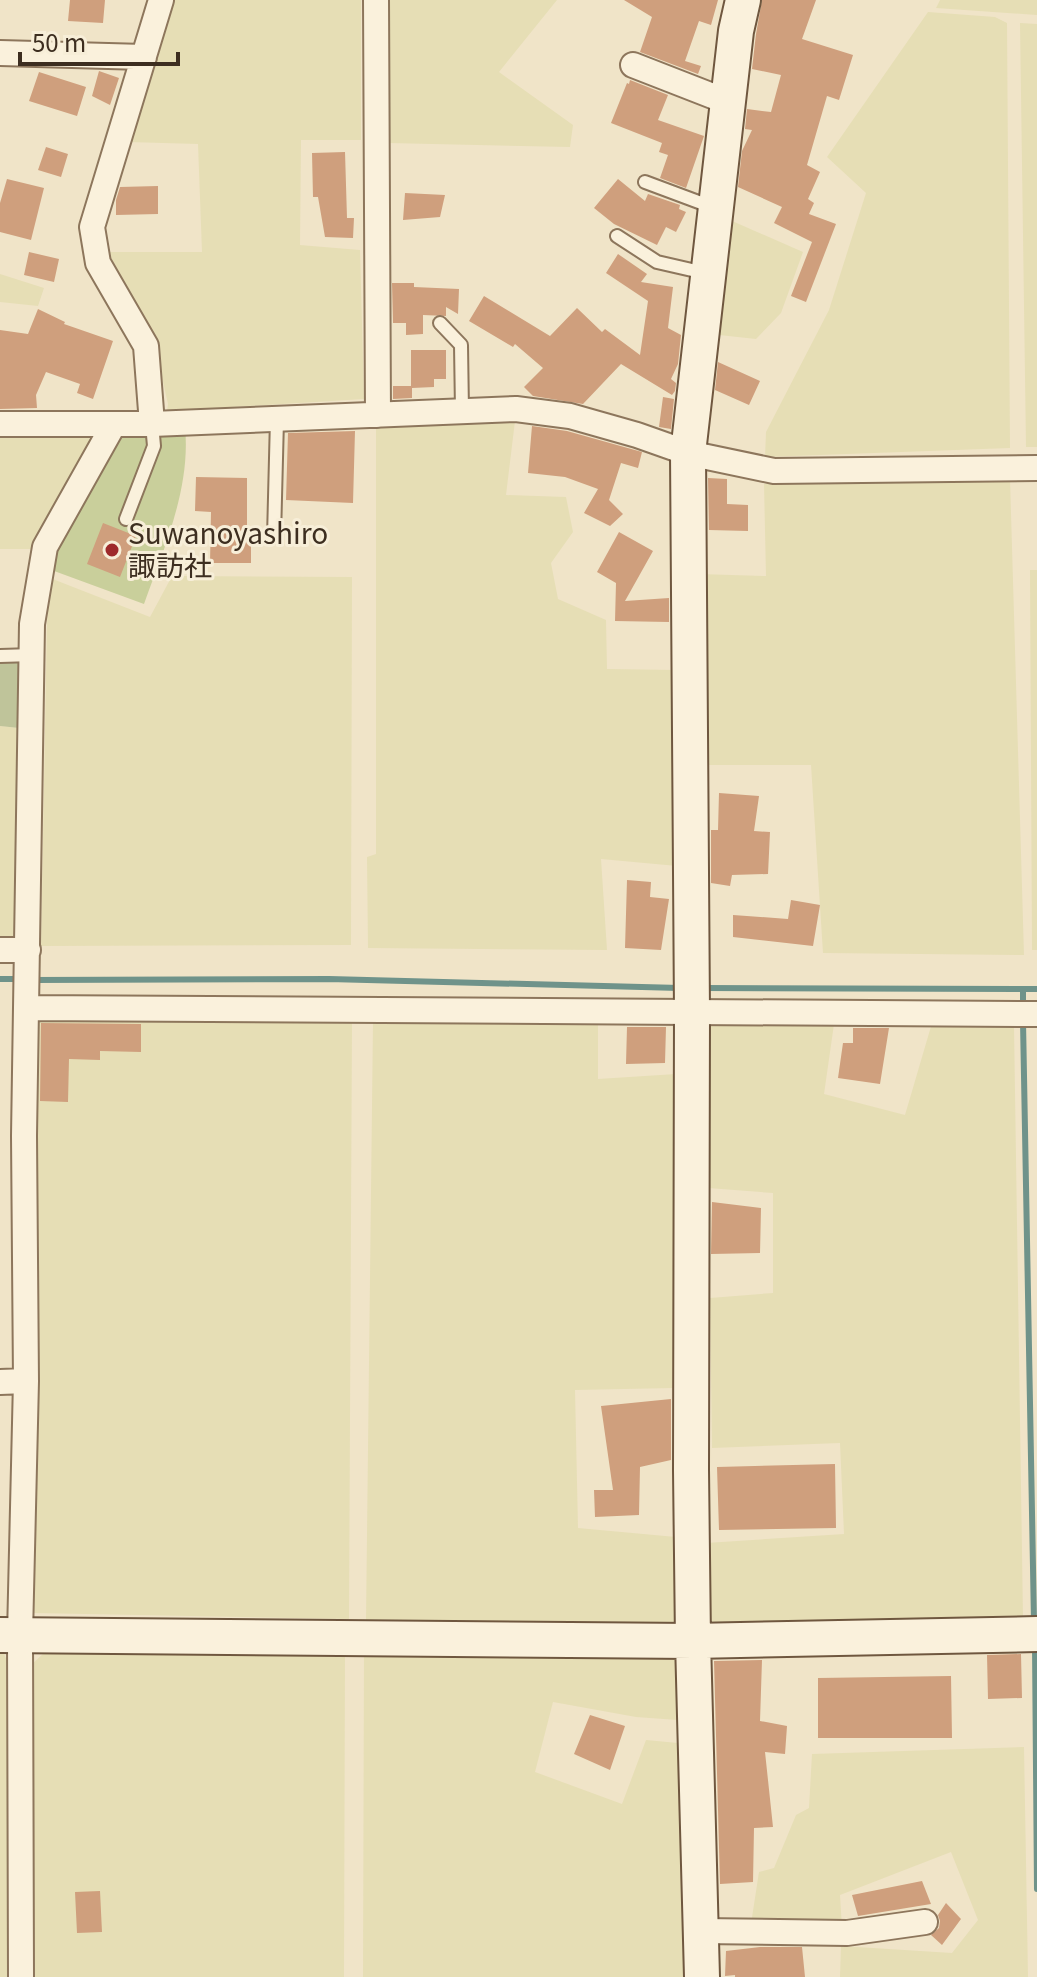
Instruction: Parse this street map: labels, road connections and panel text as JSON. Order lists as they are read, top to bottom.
{
  "places": ["Suwanoyashiro 諏訪社"],
  "scale_bar": "50 m"
}
